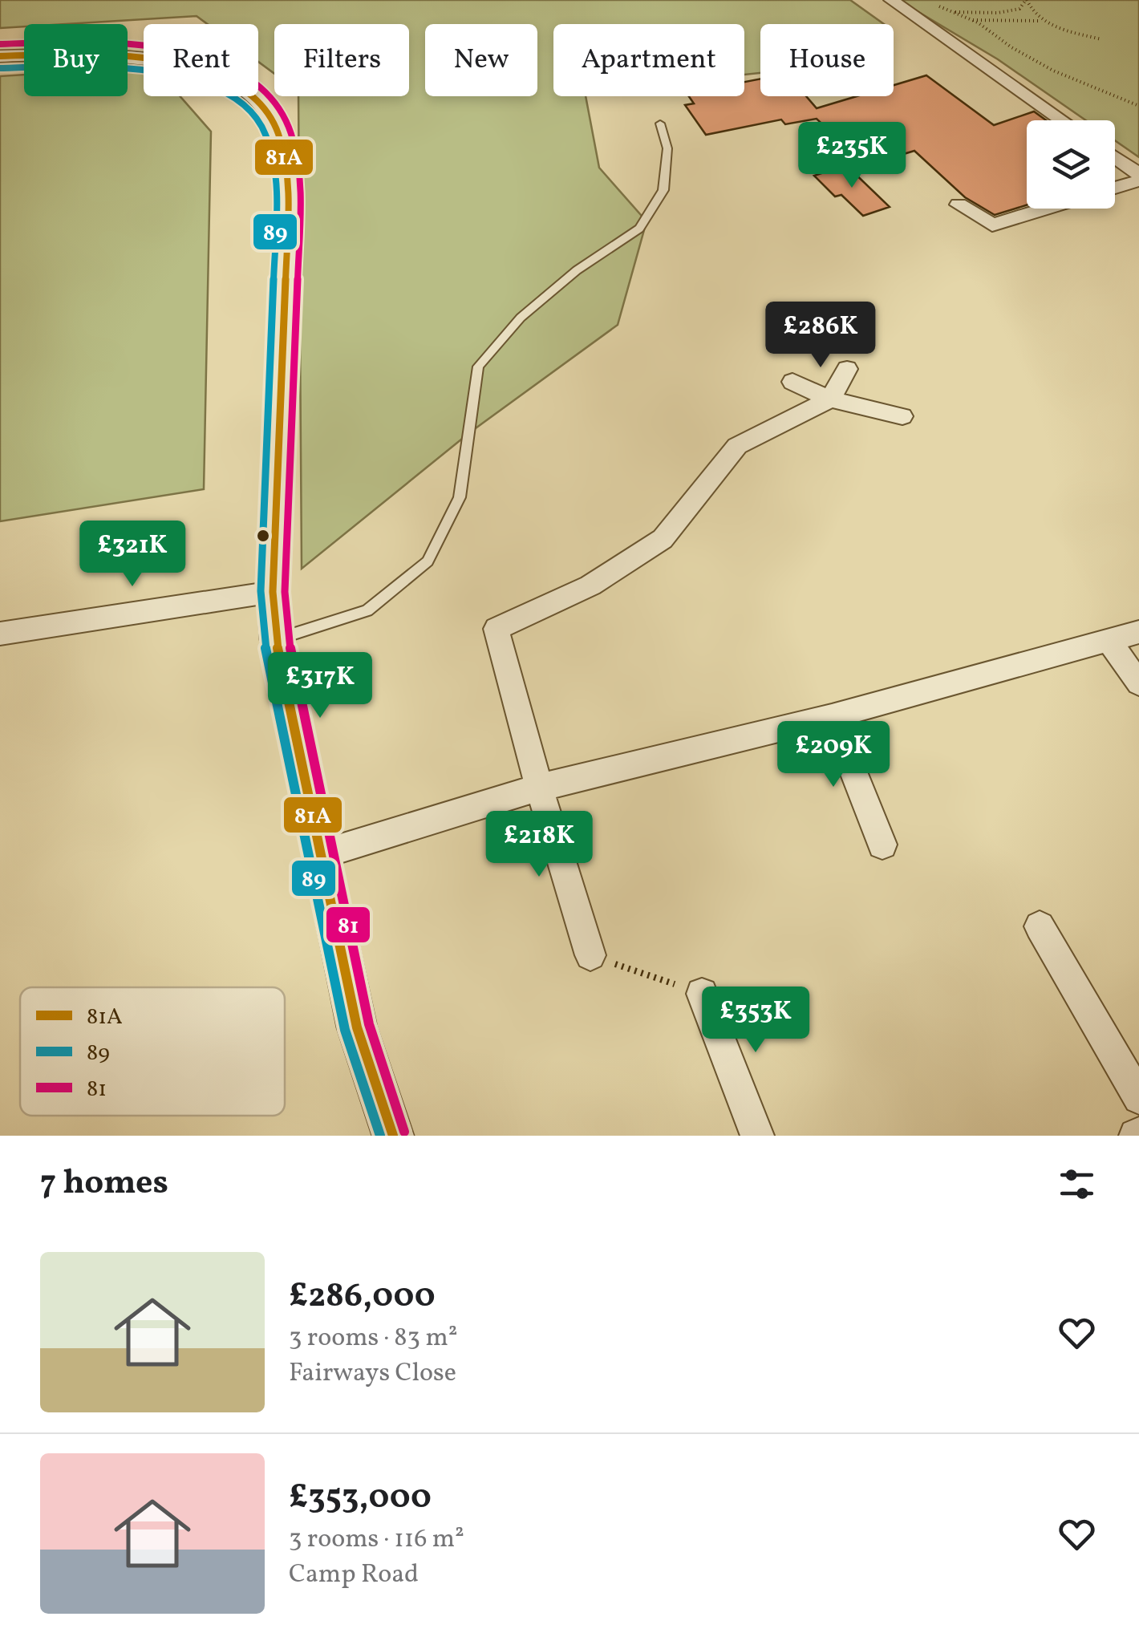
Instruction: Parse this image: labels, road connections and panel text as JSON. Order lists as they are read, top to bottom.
{
  "lines": ["transit line 81", "transit line 81A", "transit line 89"],
  "legend": ["81A", "89", "81"],
  "page": {
    "chip": [
      "Buy",
      "Rent",
      "Filters",
      "New",
      "Apartment",
      "House"
    ],
    "price": [
      "£235K",
      "£286K",
      "£321K",
      "£317K",
      "£209K",
      "£218K",
      "£353K"
    ],
    "heading": "7 homes",
    "list": [
      {
        "name": "£286,000",
        "note": "3 rooms · 83 m² · Fairways Close"
      },
      {
        "name": "£353,000",
        "note": "3 rooms · 116 m² · Camp Road"
      }
    ]
  }
}
